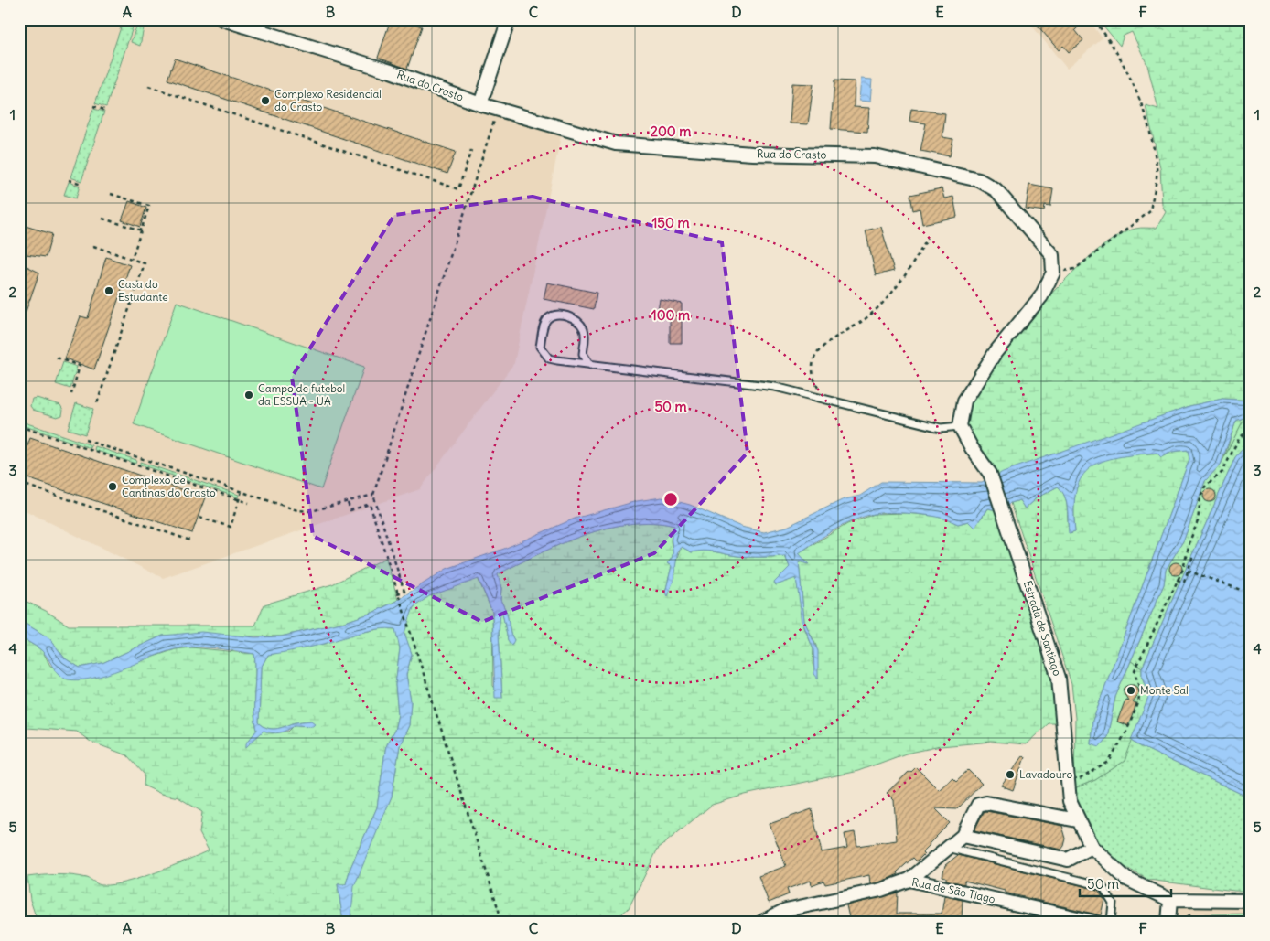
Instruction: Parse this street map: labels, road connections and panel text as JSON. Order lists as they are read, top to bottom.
{
  "streets": {
    "street": ["Rua do Crasto", "Estrada de Santiago", "Rua de São Tiago"]
  },
  "places": [
    "Complexo Residencial do Crasto",
    "Casa do Estudante",
    "Campo de futebol da ESSUA - UA",
    "Complexo de Cantinas do Crasto",
    "Monte Sal",
    "Lavadouro"
  ],
  "scale_bar": "50 m",
  "grid": {
    "columns": [
      "A",
      "B",
      "C",
      "D",
      "E",
      "F"
    ],
    "rows": [
      "1",
      "2",
      "3",
      "4",
      "5"
    ]
  },
  "rings": [
    "200 m",
    "150 m",
    "100 m",
    "50 m"
  ]
}
